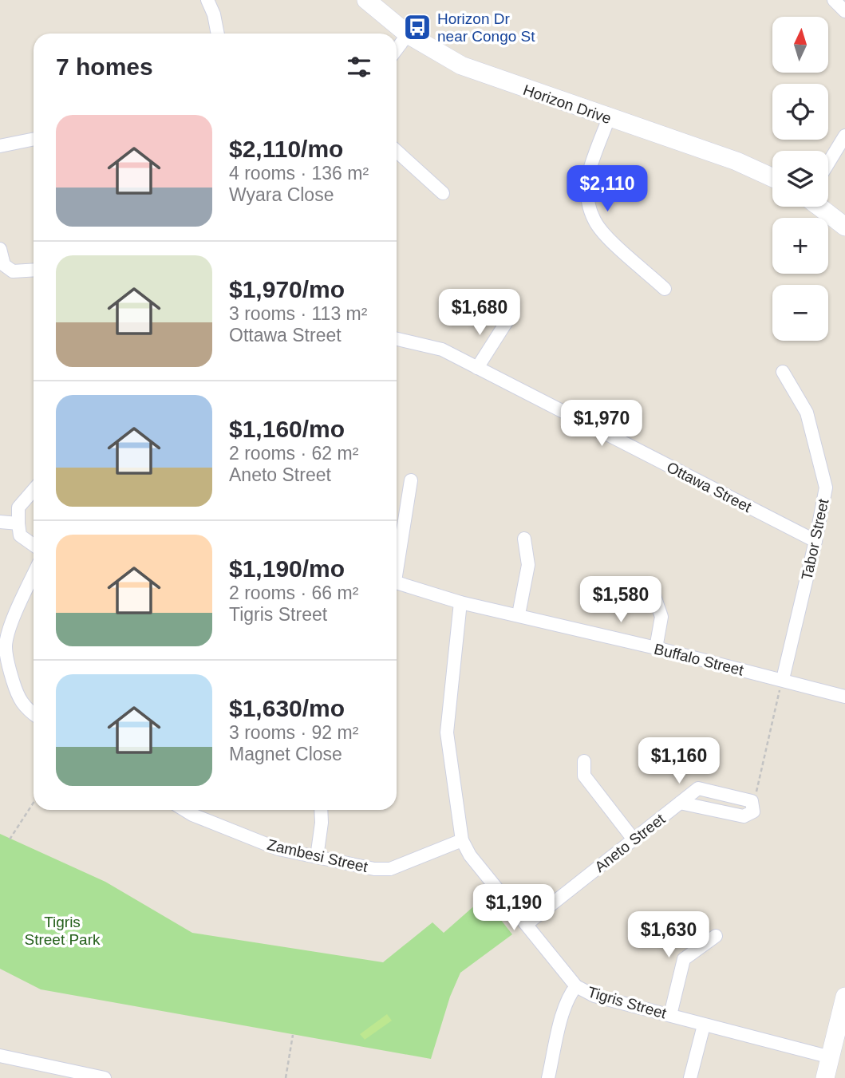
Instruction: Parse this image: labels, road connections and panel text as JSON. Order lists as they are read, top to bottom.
{
  "streets": {
    "street": [
      "Horizon Drive",
      "Ottawa Street",
      "Tabor Street",
      "Buffalo Street",
      "Aneto Street",
      "Zambesi Street",
      "Tigris Street"
    ]
  },
  "crossings": [
    ["Ottawa Street", "Tabor Street"],
    ["Tabor Street", "Buffalo Street"],
    ["Buffalo Street", "Tigris Street"],
    ["Aneto Street", "Tigris Street"],
    ["Zambesi Street", "Tigris Street"]
  ],
  "parks": ["Tigris Street Park"],
  "places": {
    "bus stop": ["Horizon Dr near Congo St"]
  },
  "north": "top",
  "page": {
    "map_buttons": ["+", "−"],
    "heading": "7 homes",
    "list": [
      {
        "name": "$2,110/mo",
        "note": "4 rooms · 136 m² · Wyara Close"
      },
      {
        "name": "$1,970/mo",
        "note": "3 rooms · 113 m² · Ottawa Street"
      },
      {
        "name": "$1,160/mo",
        "note": "2 rooms · 62 m² · Aneto Street"
      },
      {
        "name": "$1,190/mo",
        "note": "2 rooms · 66 m² · Tigris Street"
      },
      {
        "name": "$1,630/mo",
        "note": "3 rooms · 92 m² · Magnet Close"
      }
    ],
    "price": [
      "$2,110",
      "$1,680",
      "$1,970",
      "$1,580",
      "$1,160",
      "$1,190",
      "$1,630"
    ]
  }
}
